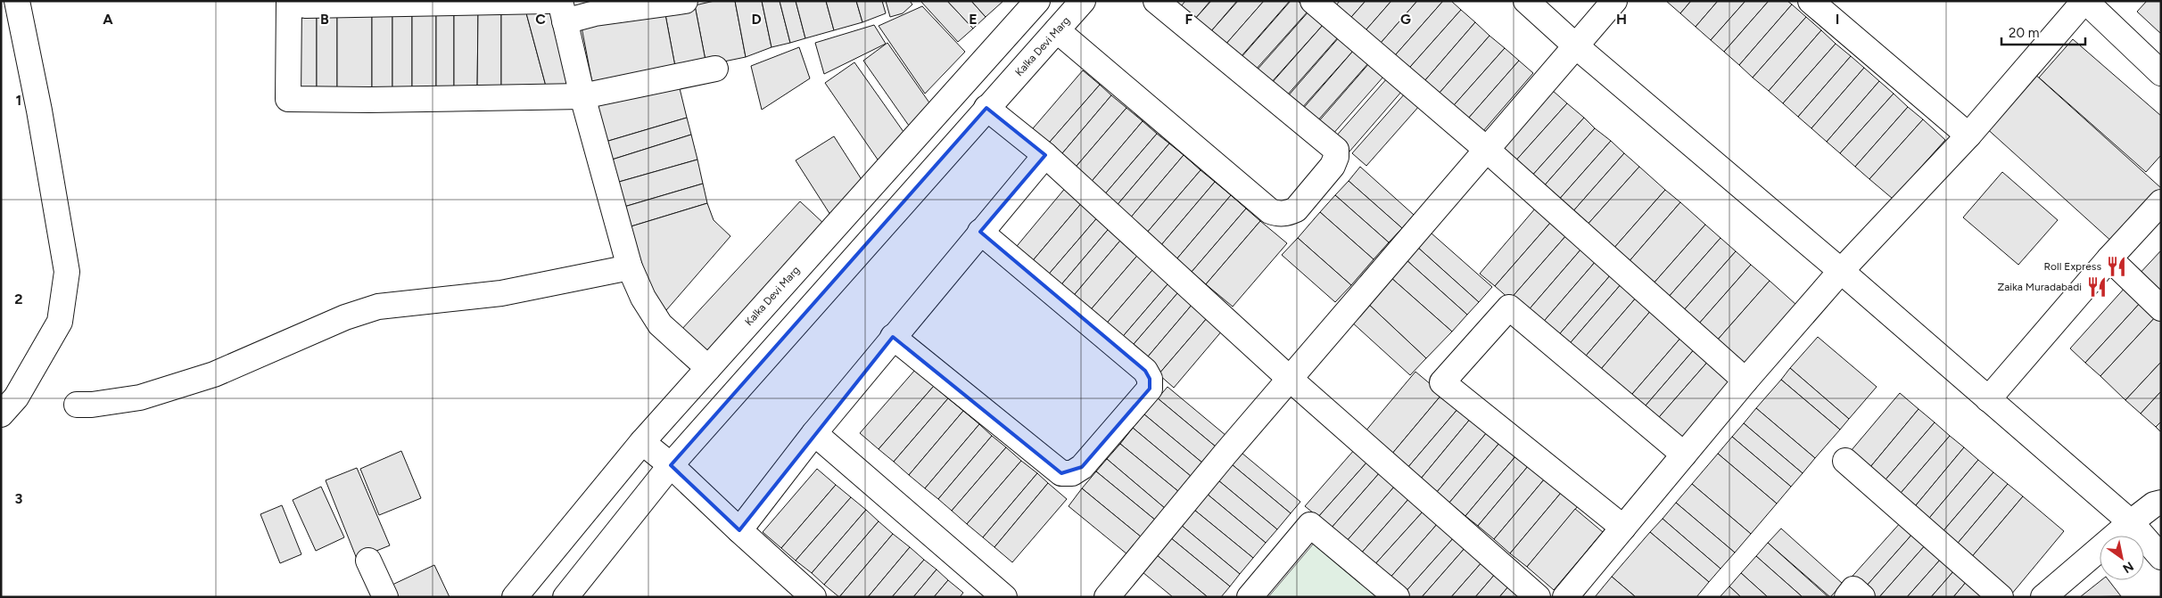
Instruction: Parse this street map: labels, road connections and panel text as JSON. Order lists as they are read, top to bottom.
{
  "streets": {
    "street": ["Kalka Devi Marg"]
  },
  "places": {
    "restaurant": ["Roll Express", "Zaika Muradabadi"]
  },
  "scale_bar": "20 m",
  "north": "bottom right",
  "grid": {
    "columns": [
      "A",
      "B",
      "C",
      "D",
      "E",
      "F",
      "G",
      "H",
      "I"
    ],
    "rows": ["1", "2", "3"]
  }
}
